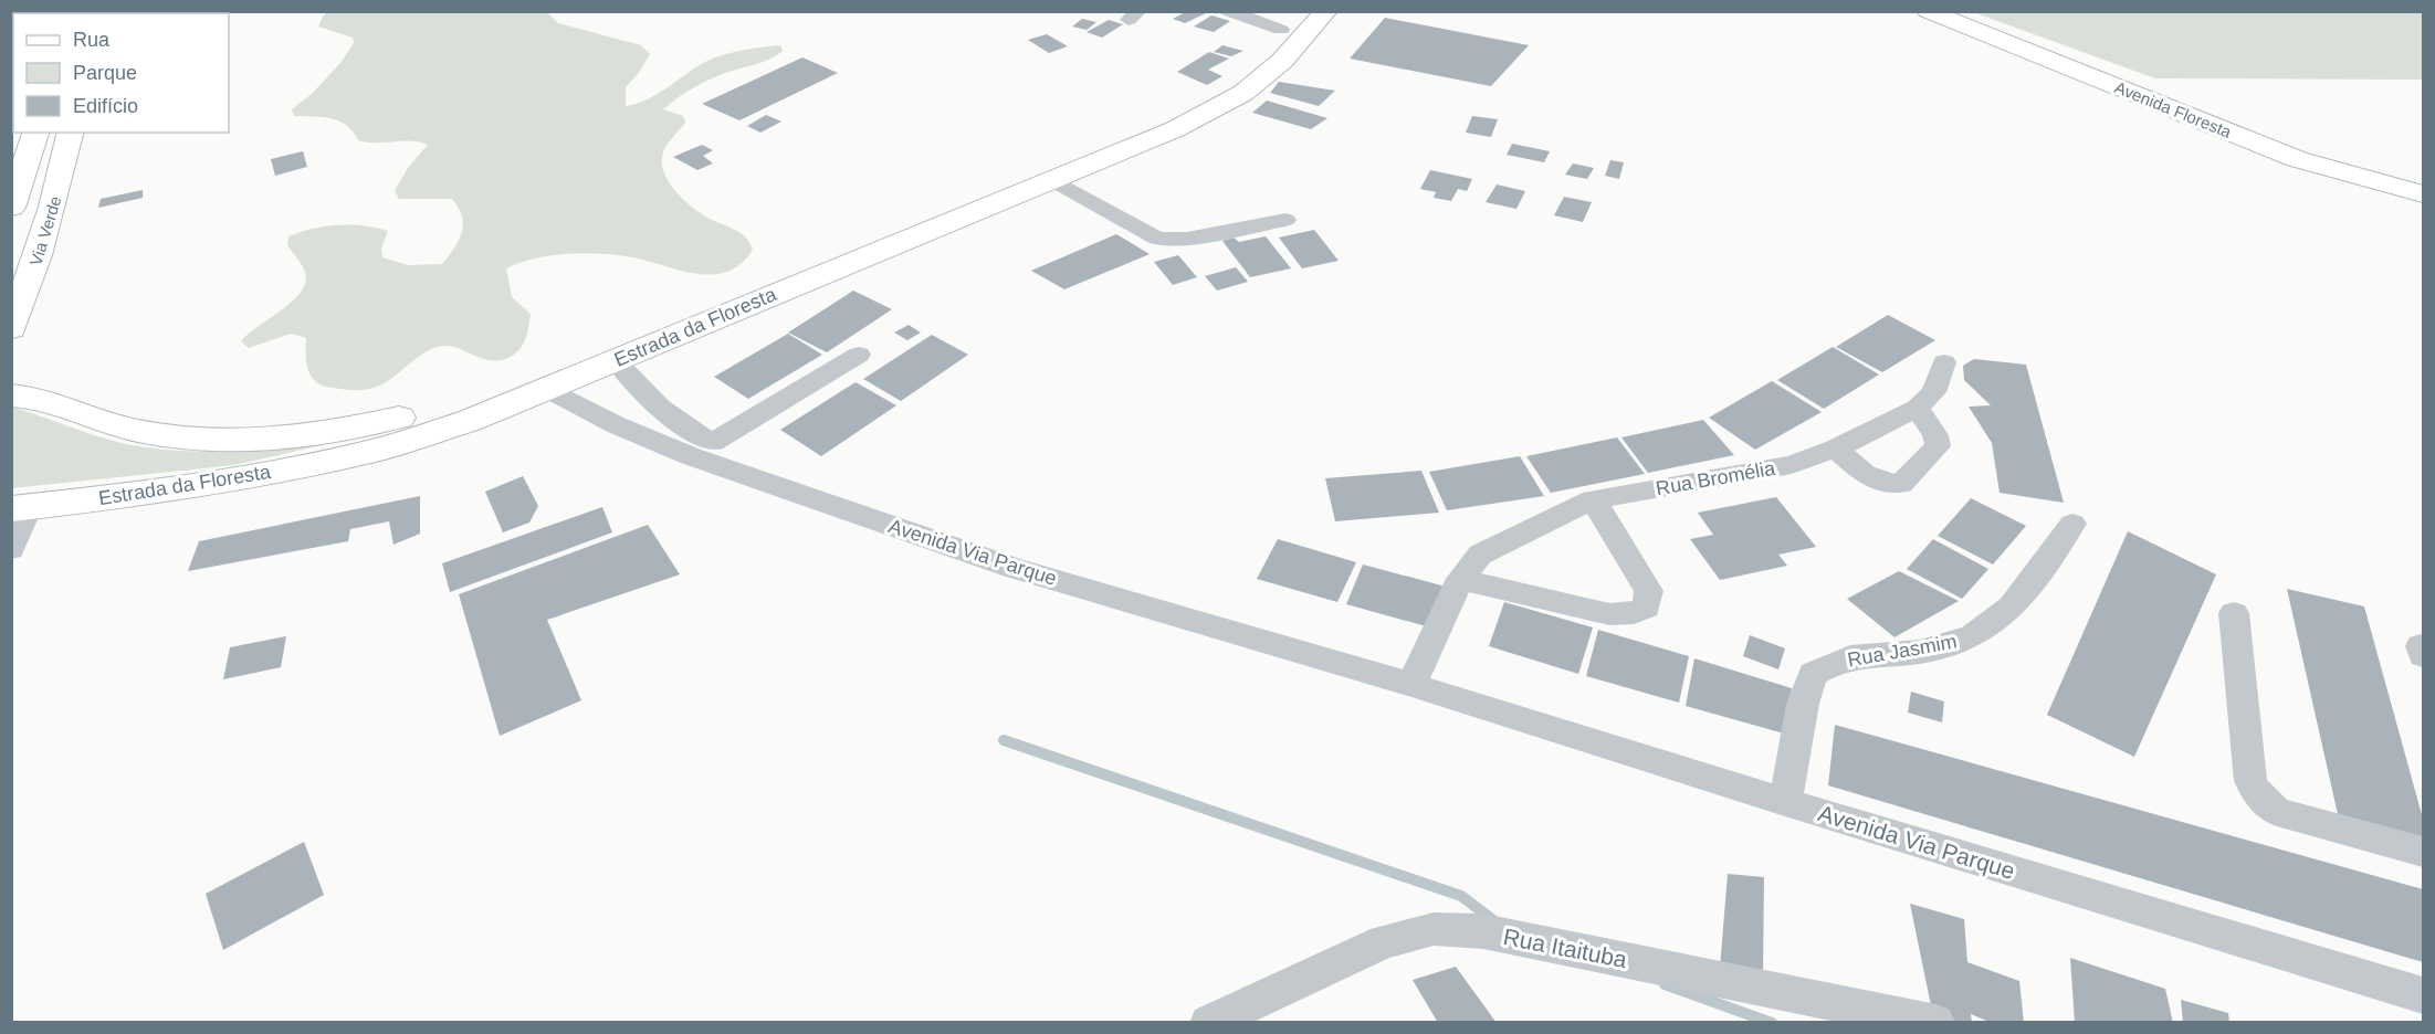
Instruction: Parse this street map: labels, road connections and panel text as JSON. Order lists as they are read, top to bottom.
{
  "streets": {
    "main road": ["Avenida Floresta", "Via Verde", "Estrada da Floresta"],
    "street": [
      "Rua Bromélia",
      "Avenida Via Parque",
      "Rua Jasmim",
      "Rua Itaituba"
    ]
  },
  "crossings": [
    ["Estrada da Floresta", "Avenida Via Parque"],
    ["Avenida Via Parque", "Rua Jasmim"]
  ],
  "legend": ["Rua", "Parque", "Edifício"]
}
